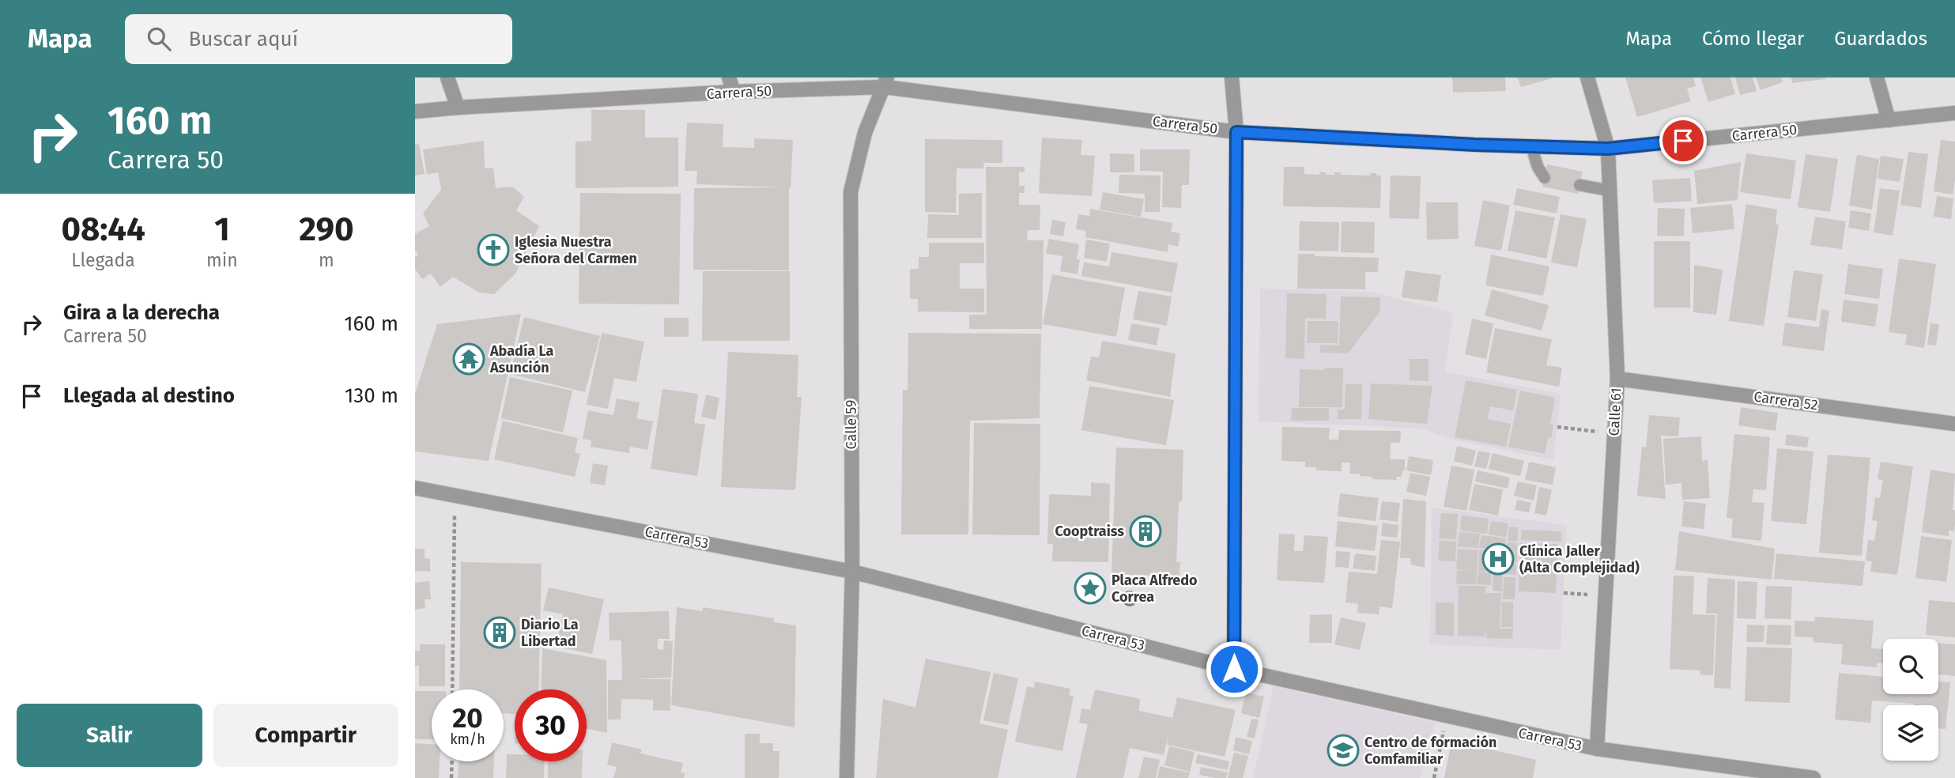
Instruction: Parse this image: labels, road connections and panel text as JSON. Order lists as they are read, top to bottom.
{
  "streets": {
    "street": [
      "Carrera 50",
      "Carrera 52",
      "Calle 61",
      "Calle 59",
      "Carrera 53"
    ]
  },
  "crossings": [
    ["Carrera 50", "Calle 61"],
    ["Carrera 50", "Calle 59"],
    ["Carrera 52", "Calle 61"],
    ["Calle 61", "Carrera 53"],
    ["Calle 59", "Carrera 53"]
  ],
  "places": {
    "church": ["Iglesia Nuestra Señora del Carmen"],
    "temple": ["Abadía La Asunción"],
    "building": ["Cooptraiss", "Diario La Libertad"],
    "hospital": ["Clínica Jaller (Alta Complejidad)"],
    "place": ["Placa Alfredo Correa"],
    "school or university": ["Centro de formación Comfamiliar"]
  },
  "page": {
    "header": "Mapa",
    "search": "Buscar aquí",
    "nav": ["Mapa", "Cómo llegar", "Guardados"],
    "turn": ["160 m", "Carrera 50"],
    "eta": [
      "08:44",
      "Llegada",
      "1",
      "min",
      "290",
      "m"
    ],
    "list": [
      {
        "name": "Gira a la derecha",
        "note": "Carrera 50",
        "value": "160 m"
      },
      {
        "name": "Llegada al destino",
        "value": "130 m"
      }
    ],
    "speed": "20 km/h",
    "limit": "30",
    "buttons": ["Salir", "Compartir"]
  }
}
